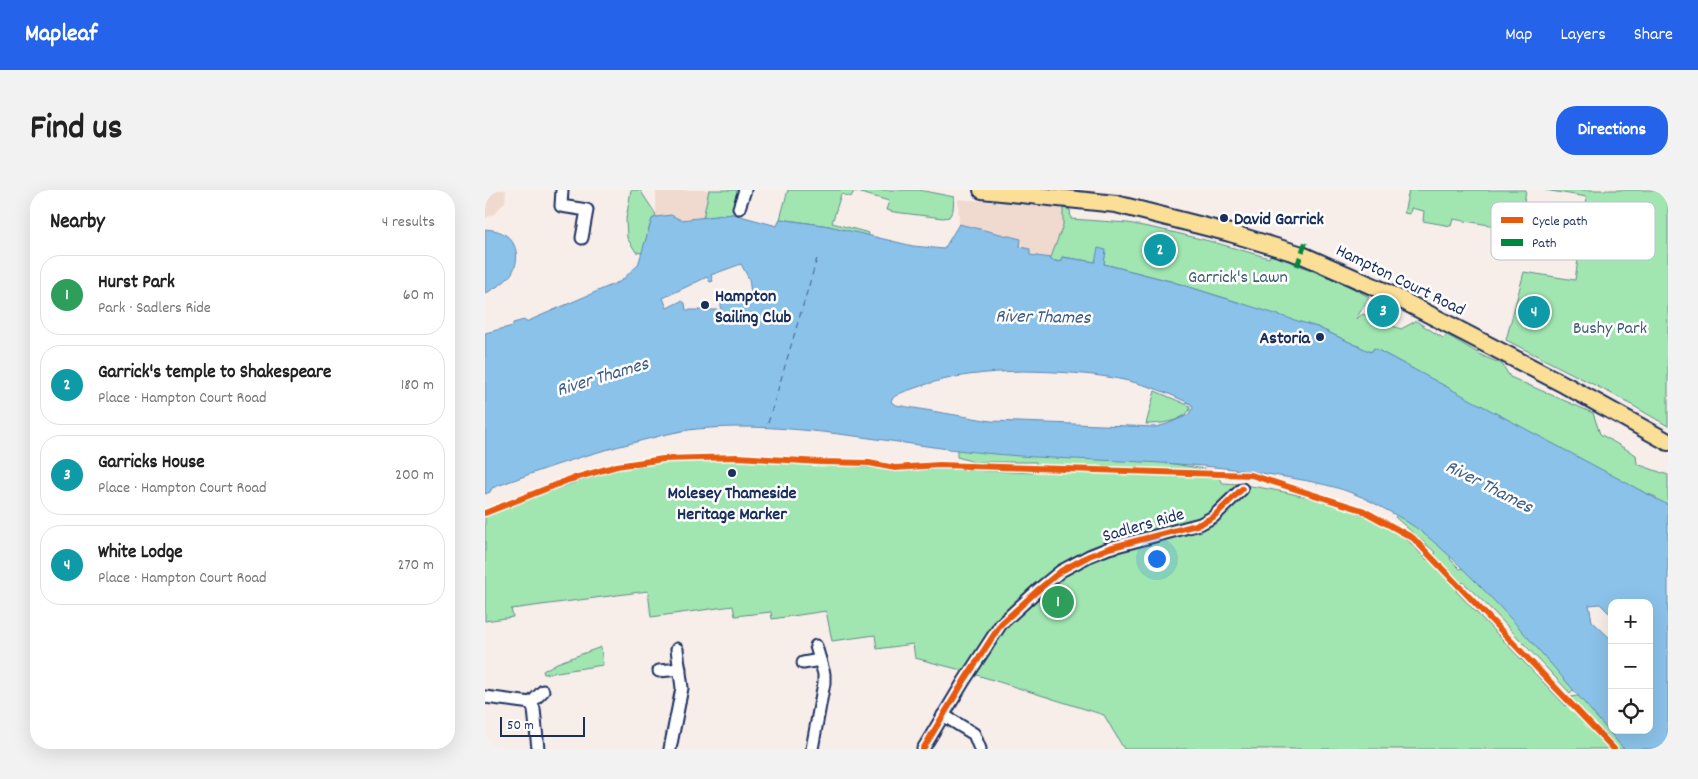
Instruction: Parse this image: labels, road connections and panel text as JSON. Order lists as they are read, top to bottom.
{
  "streets": {
    "highway": ["Hampton Court Road"],
    "street": ["Sadlers Ride"]
  },
  "water": ["River Thames"],
  "parks": ["Garrick's Lawn", "Bushy Park"],
  "places": [
    "David Garrick",
    "Hampton Sailing Club",
    "Astoria",
    "Molesey Thameside Heritage Marker"
  ],
  "legend": ["Cycle path", "Path"],
  "scale_bar": "50 m",
  "page": {
    "header": "Mapleaf",
    "nav": ["Map", "Layers", "Share"],
    "title": "Find us",
    "buttons": "Directions",
    "heading": ["Nearby", "4 results"],
    "pins": [
      "2",
      "3",
      "4",
      "1"
    ],
    "list": [
      {
        "mark": "1",
        "name": "Hurst Park",
        "note": "Park · Sadlers Ride",
        "value": "60 m"
      },
      {
        "mark": "2",
        "name": "Garrick's temple to Shakespeare",
        "note": "Place · Hampton Court Road",
        "value": "180 m"
      },
      {
        "mark": "3",
        "name": "Garricks House",
        "note": "Place · Hampton Court Road",
        "value": "200 m"
      },
      {
        "mark": "4",
        "name": "White Lodge",
        "note": "Place · Hampton Court Road",
        "value": "270 m"
      }
    ],
    "map_buttons": ["+", "−"],
    "scale": "50 m"
  }
}
